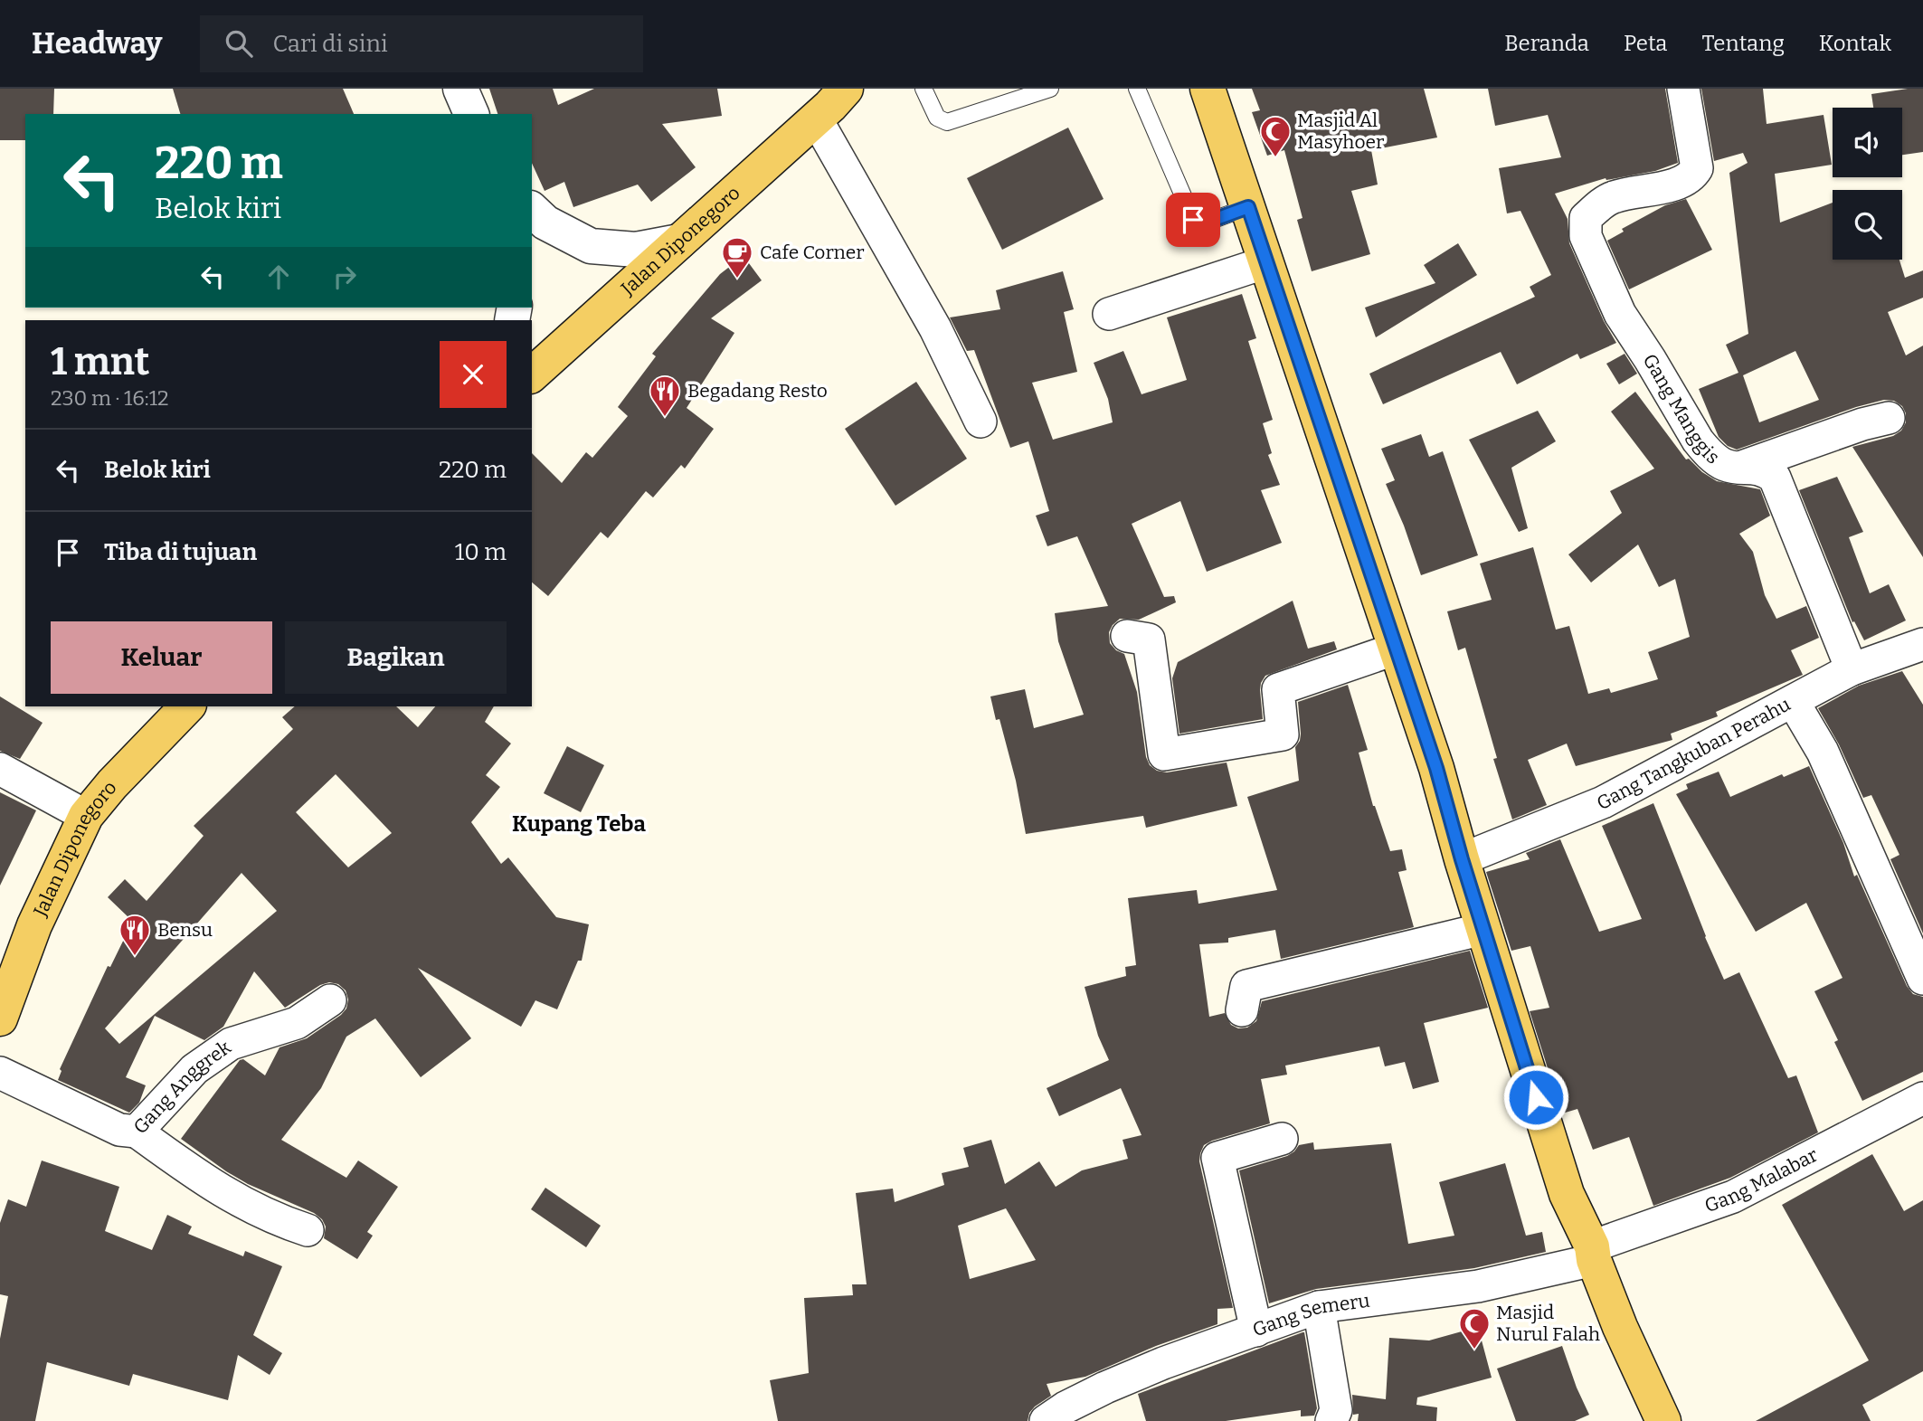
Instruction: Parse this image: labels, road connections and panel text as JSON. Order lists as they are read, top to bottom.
{
  "streets": {
    "main road": ["Jalan Diponegoro"],
    "street": [
      "Gang Manggis",
      "Gang Tangkuban Perahu",
      "Gang Anggrek",
      "Gang Malabar",
      "Gang Semeru"
    ]
  },
  "crossings": [
    ["Gang Manggis", "Gang Tangkuban Perahu"],
    ["Gang Malabar", "Gang Semeru"]
  ],
  "districts": ["Kupang Teba"],
  "places": {
    "mosque": ["Masjid Al Masyhoer", "Masjid Nurul Falah"],
    "cafe": ["Cafe Corner"],
    "restaurant": ["Begadang Resto", "Bensu"]
  },
  "page": {
    "header": "Headway",
    "search": "Cari di sini",
    "nav": [
      "Beranda",
      "Peta",
      "Tentang",
      "Kontak"
    ],
    "turn": ["220 m", "Belok kiri"],
    "heading": ["1 mnt", "230 m · 16:12"],
    "list": [
      {
        "name": "Belok kiri",
        "value": "220 m"
      },
      {
        "name": "Tiba di tujuan",
        "value": "10 m"
      }
    ],
    "buttons": ["Keluar", "Bagikan"]
  }
}
